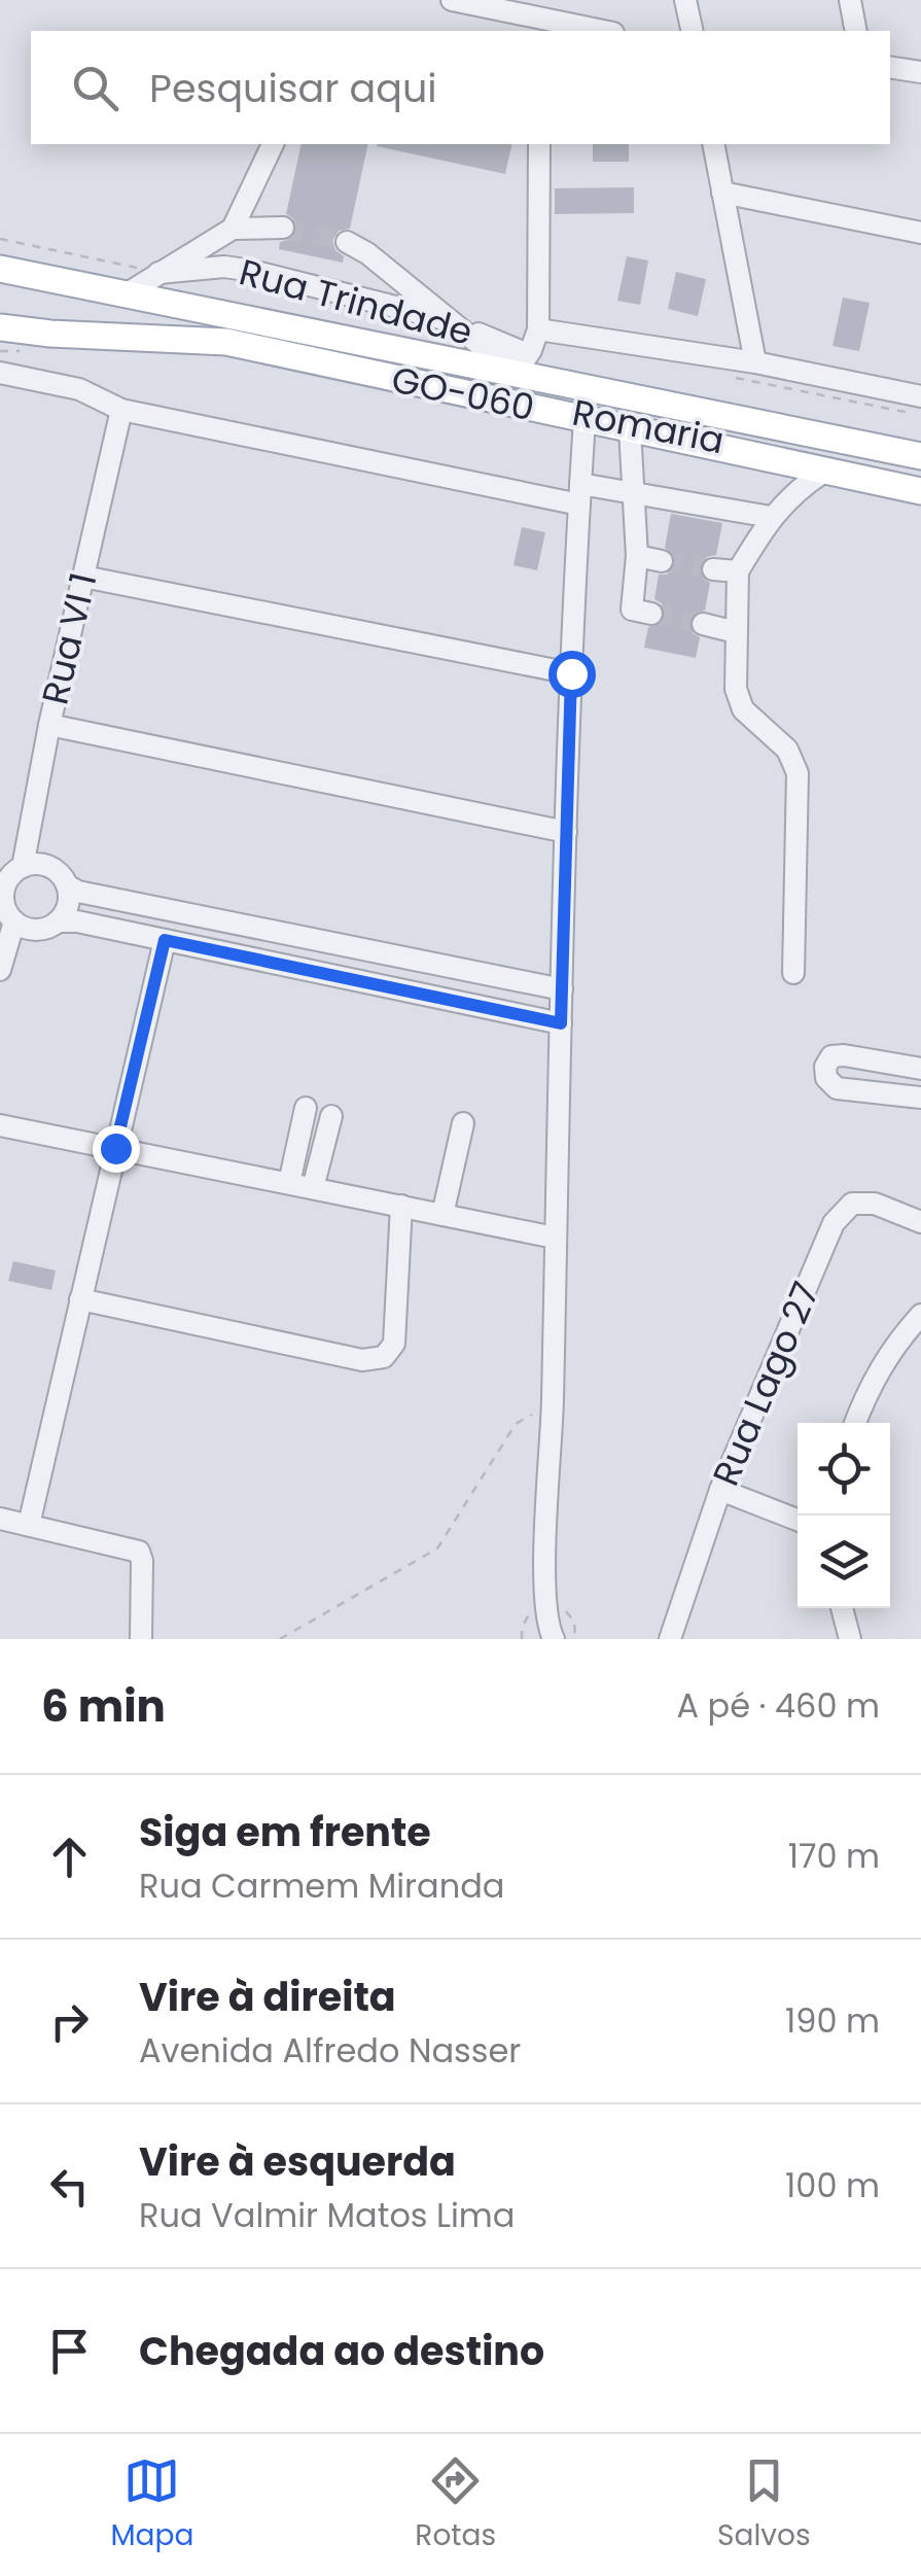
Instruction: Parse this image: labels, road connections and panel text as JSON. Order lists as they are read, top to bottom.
{
  "streets": {
    "main road": ["GO-060"],
    "street": ["Rua Trindade", "Rua VI 1", "Rua Lago 27"]
  },
  "page": {
    "search": "Pesquisar aqui",
    "heading": ["6 min", "A pé · 460 m"],
    "list": [
      ["Siga em frente", "Rua Carmem Miranda", "170 m"],
      ["Vire à direita", "Avenida Alfredo Nasser", "190 m"],
      ["Vire à esquerda", "Rua Valmir Matos Lima", "100 m"],
      "Chegada ao destino"
    ],
    "nav": ["Mapa", "Rotas", "Salvos"]
  }
}
